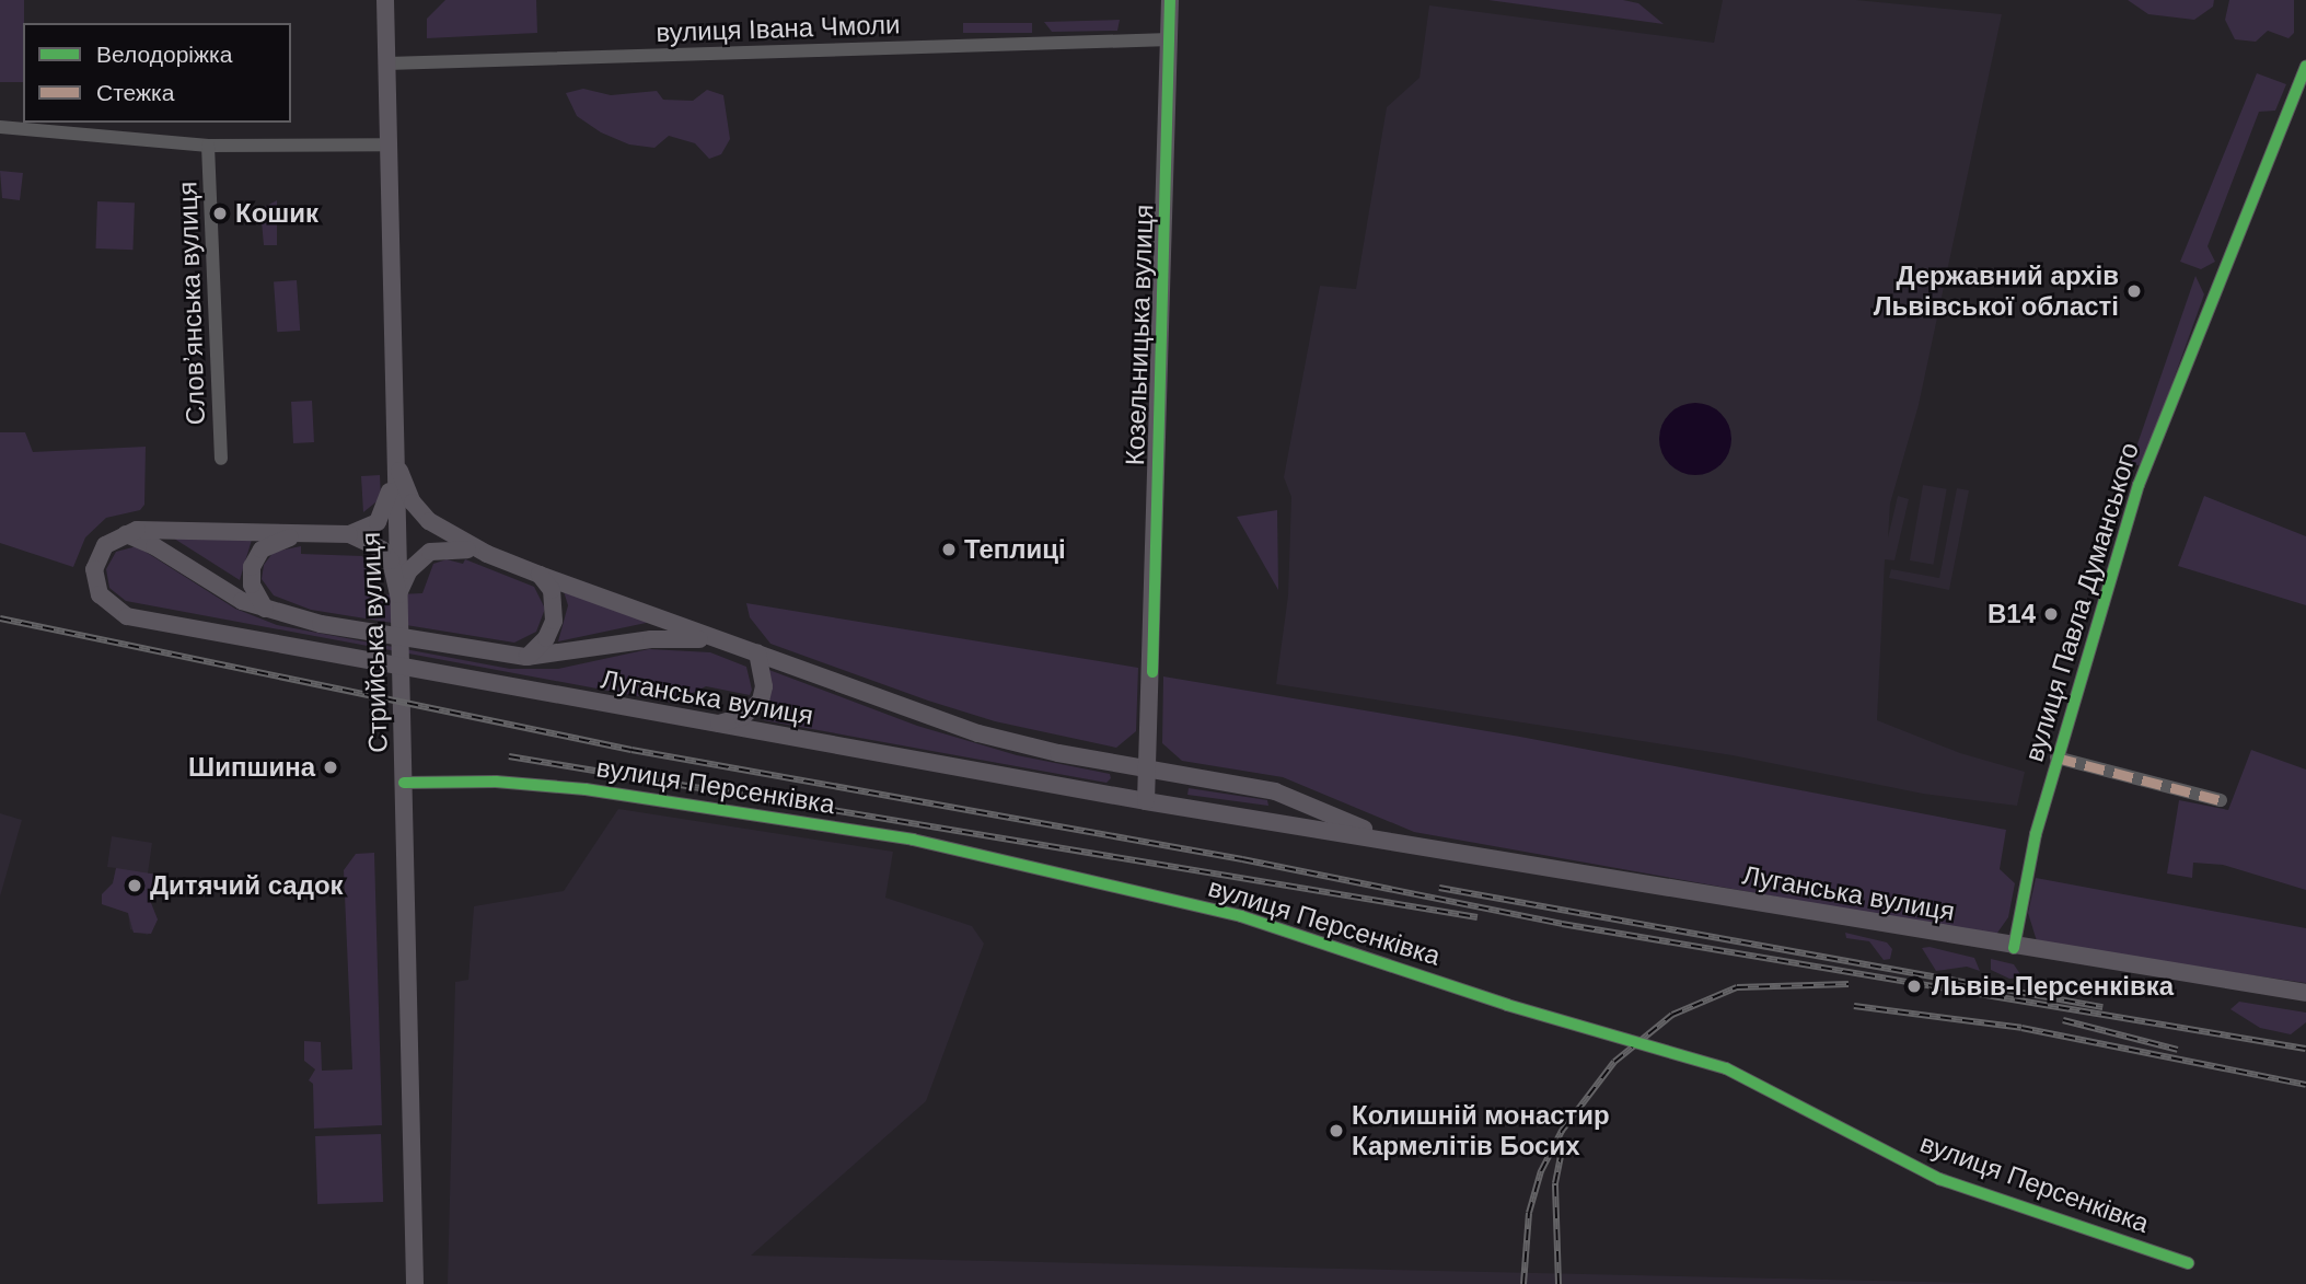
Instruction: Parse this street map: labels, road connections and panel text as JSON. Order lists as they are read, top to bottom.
{
  "streets": {
    "main road": ["Козельницька вулиця", "Стрийська вулиця", "Луганська вулиця"],
    "street": [
      "вулиця Івана Чмоли",
      "Словʼянська вулиця",
      "вулиця Павла Думанського",
      "вулиця Персенківка"
    ]
  },
  "crossings": [
    ["вулиця Івана Чмоли", "Козельницька вулиця"],
    ["вулиця Івана Чмоли", "Стрийська вулиця"],
    ["Козельницька вулиця", "Луганська вулиця"],
    ["вулиця Павла Думанського", "Луганська вулиця"],
    ["Стрийська вулиця", "Луганська вулиця"],
    ["Стрийська вулиця", "вулиця Персенківка"]
  ],
  "places": [
    "Кошик",
    "Державний архів Львівської області",
    "Теплиці",
    "В14",
    "Шипшина",
    "Дитячий садок",
    "Львів-Персенківка",
    "Колишній монастир Кармелітів Босих"
  ],
  "legend": ["Велодоріжка", "Стежка"]
}
